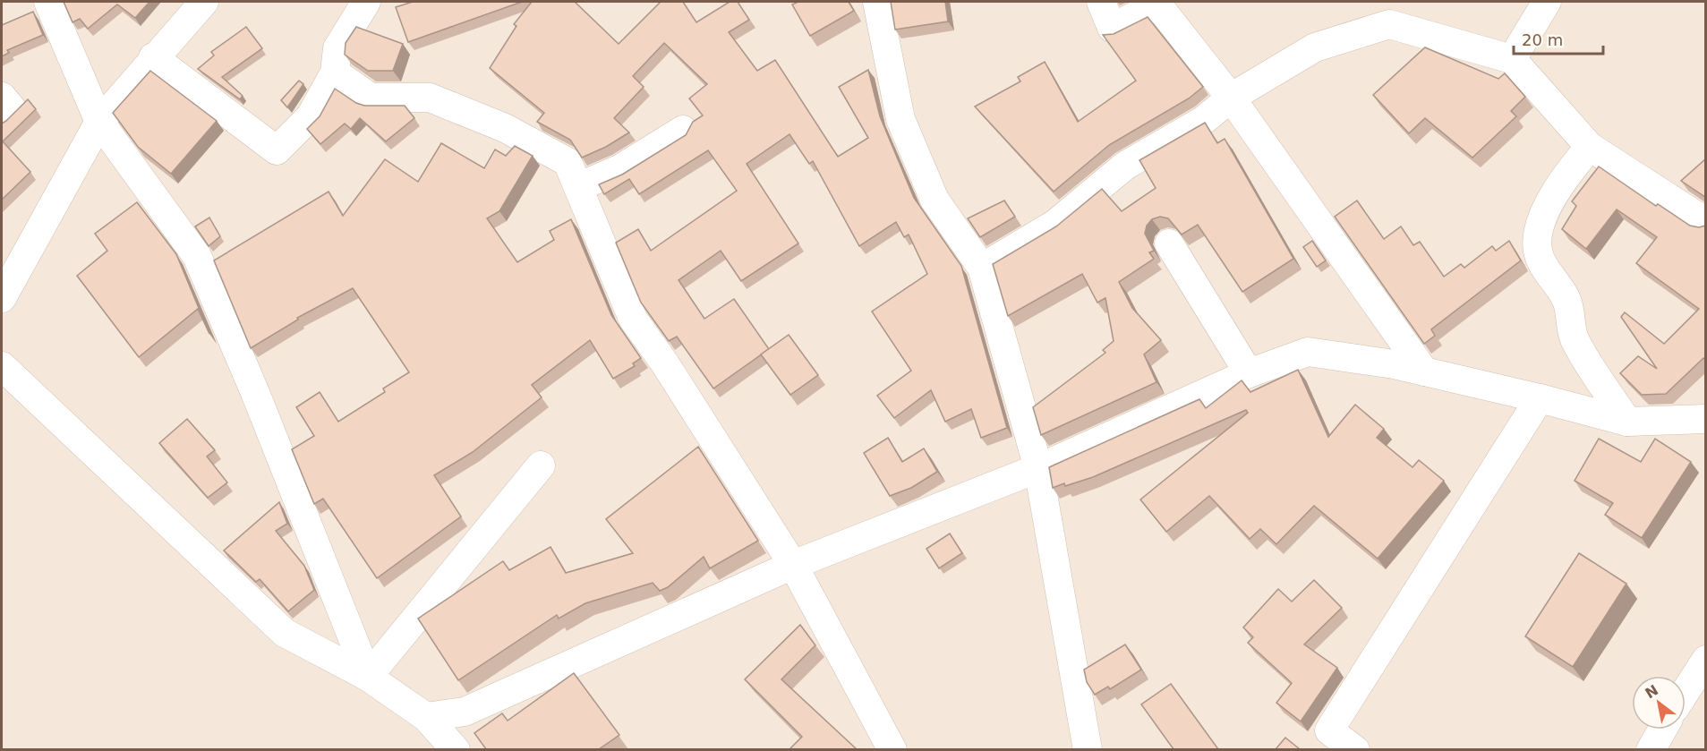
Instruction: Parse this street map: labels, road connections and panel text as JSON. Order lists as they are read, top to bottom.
{
  "scale_bar": "20 m",
  "north": "top left"
}
